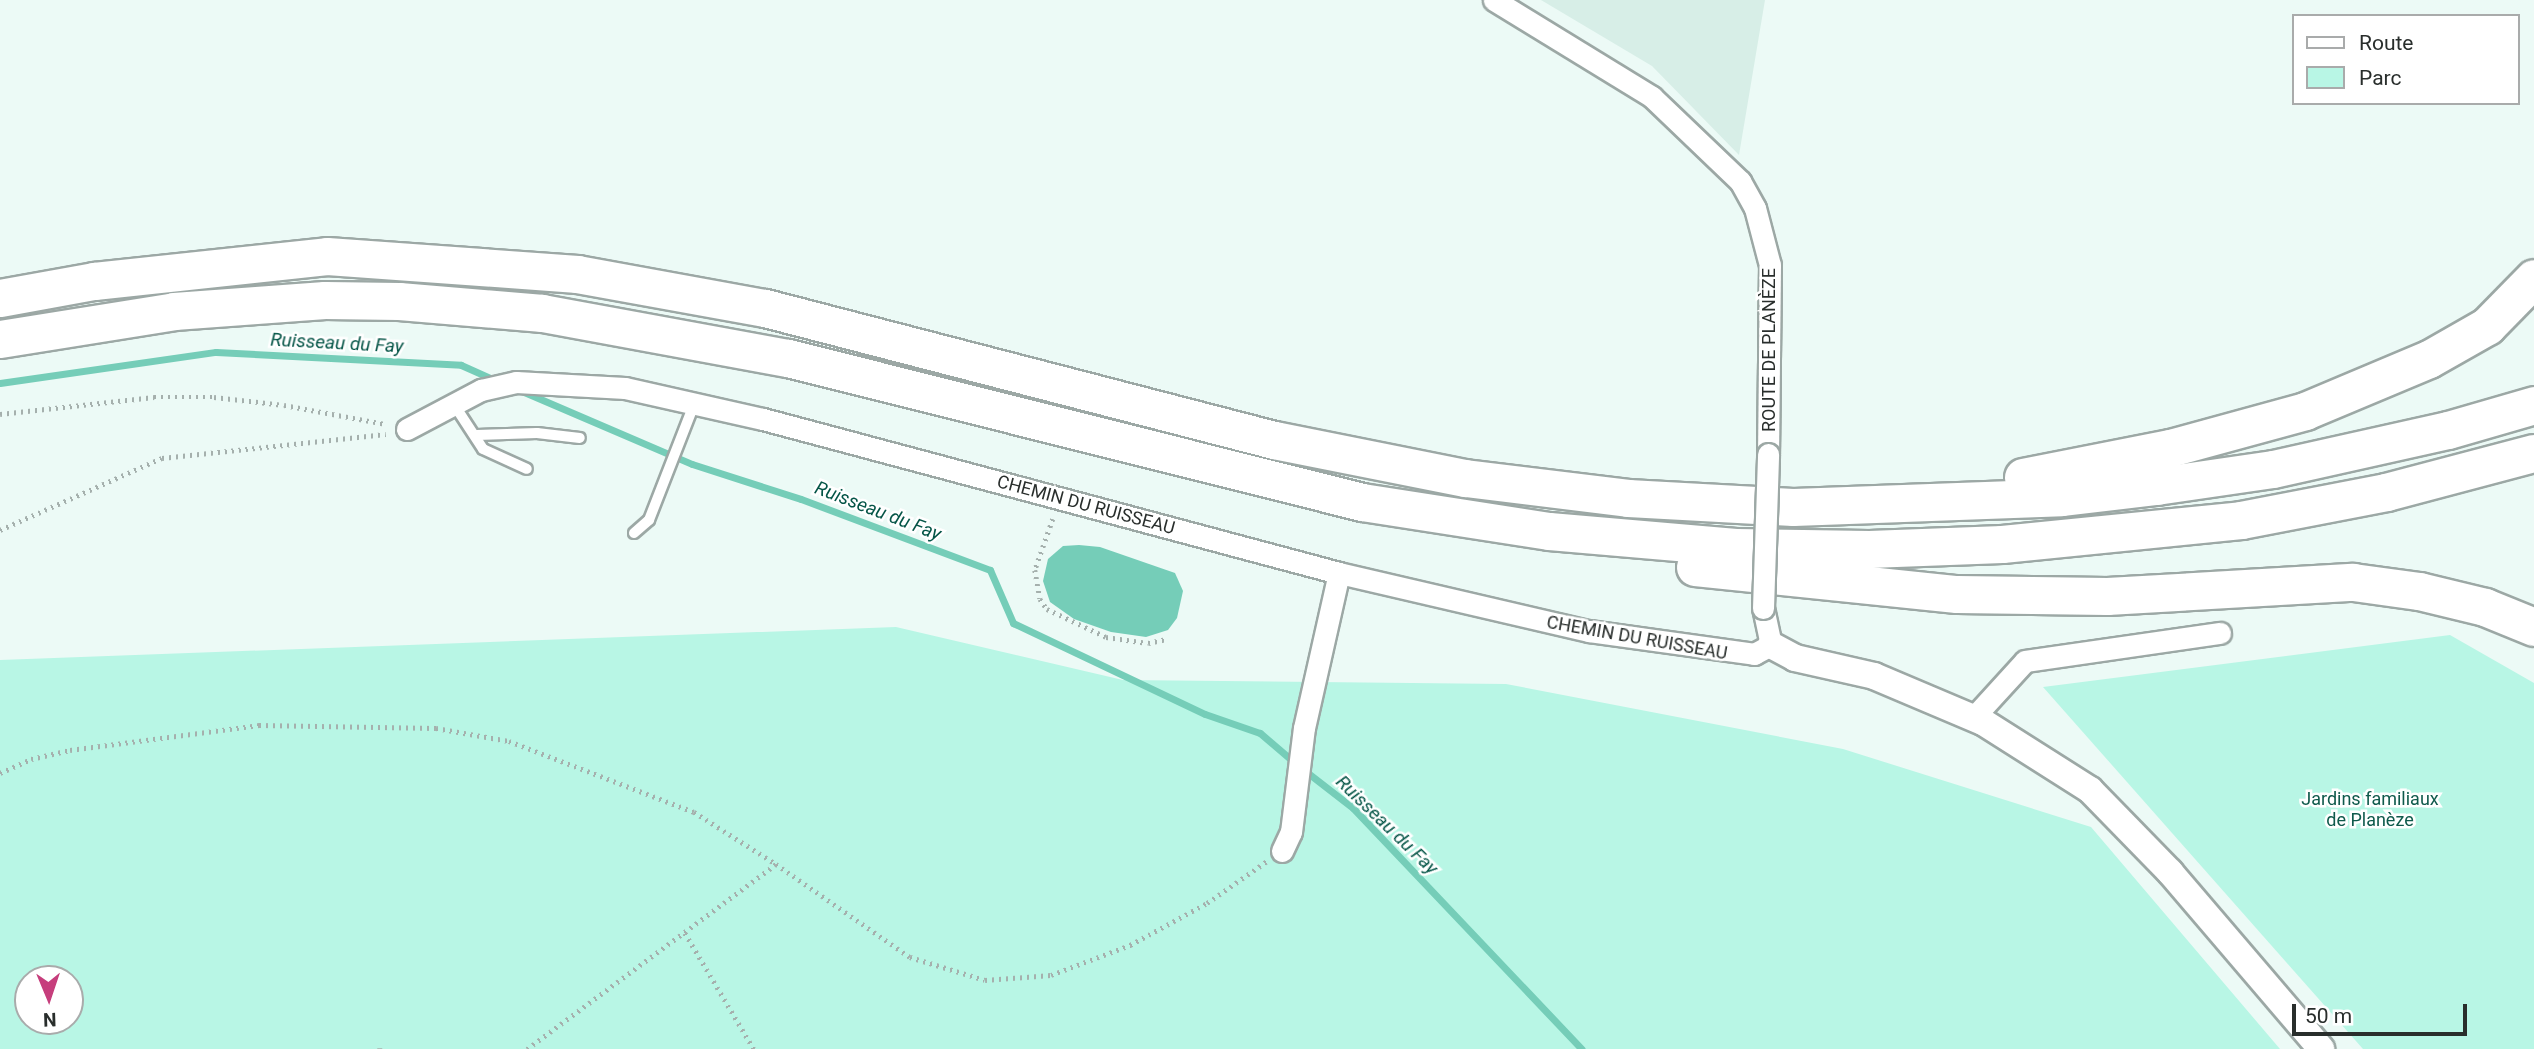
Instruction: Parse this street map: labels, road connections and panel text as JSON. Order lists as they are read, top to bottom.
{
  "streets": {
    "street": ["ROUTE DE PLANÈZE", "CHEMIN DU RUISSEAU"]
  },
  "crossings": [
    ["ROUTE DE PLANÈZE", "CHEMIN DU RUISSEAU"]
  ],
  "water": ["Ruisseau du Fay"],
  "parks": ["Jardins familiaux de Planèze"],
  "legend": ["Route", "Parc"],
  "scale_bar": "50 m",
  "north": "bottom"
}
